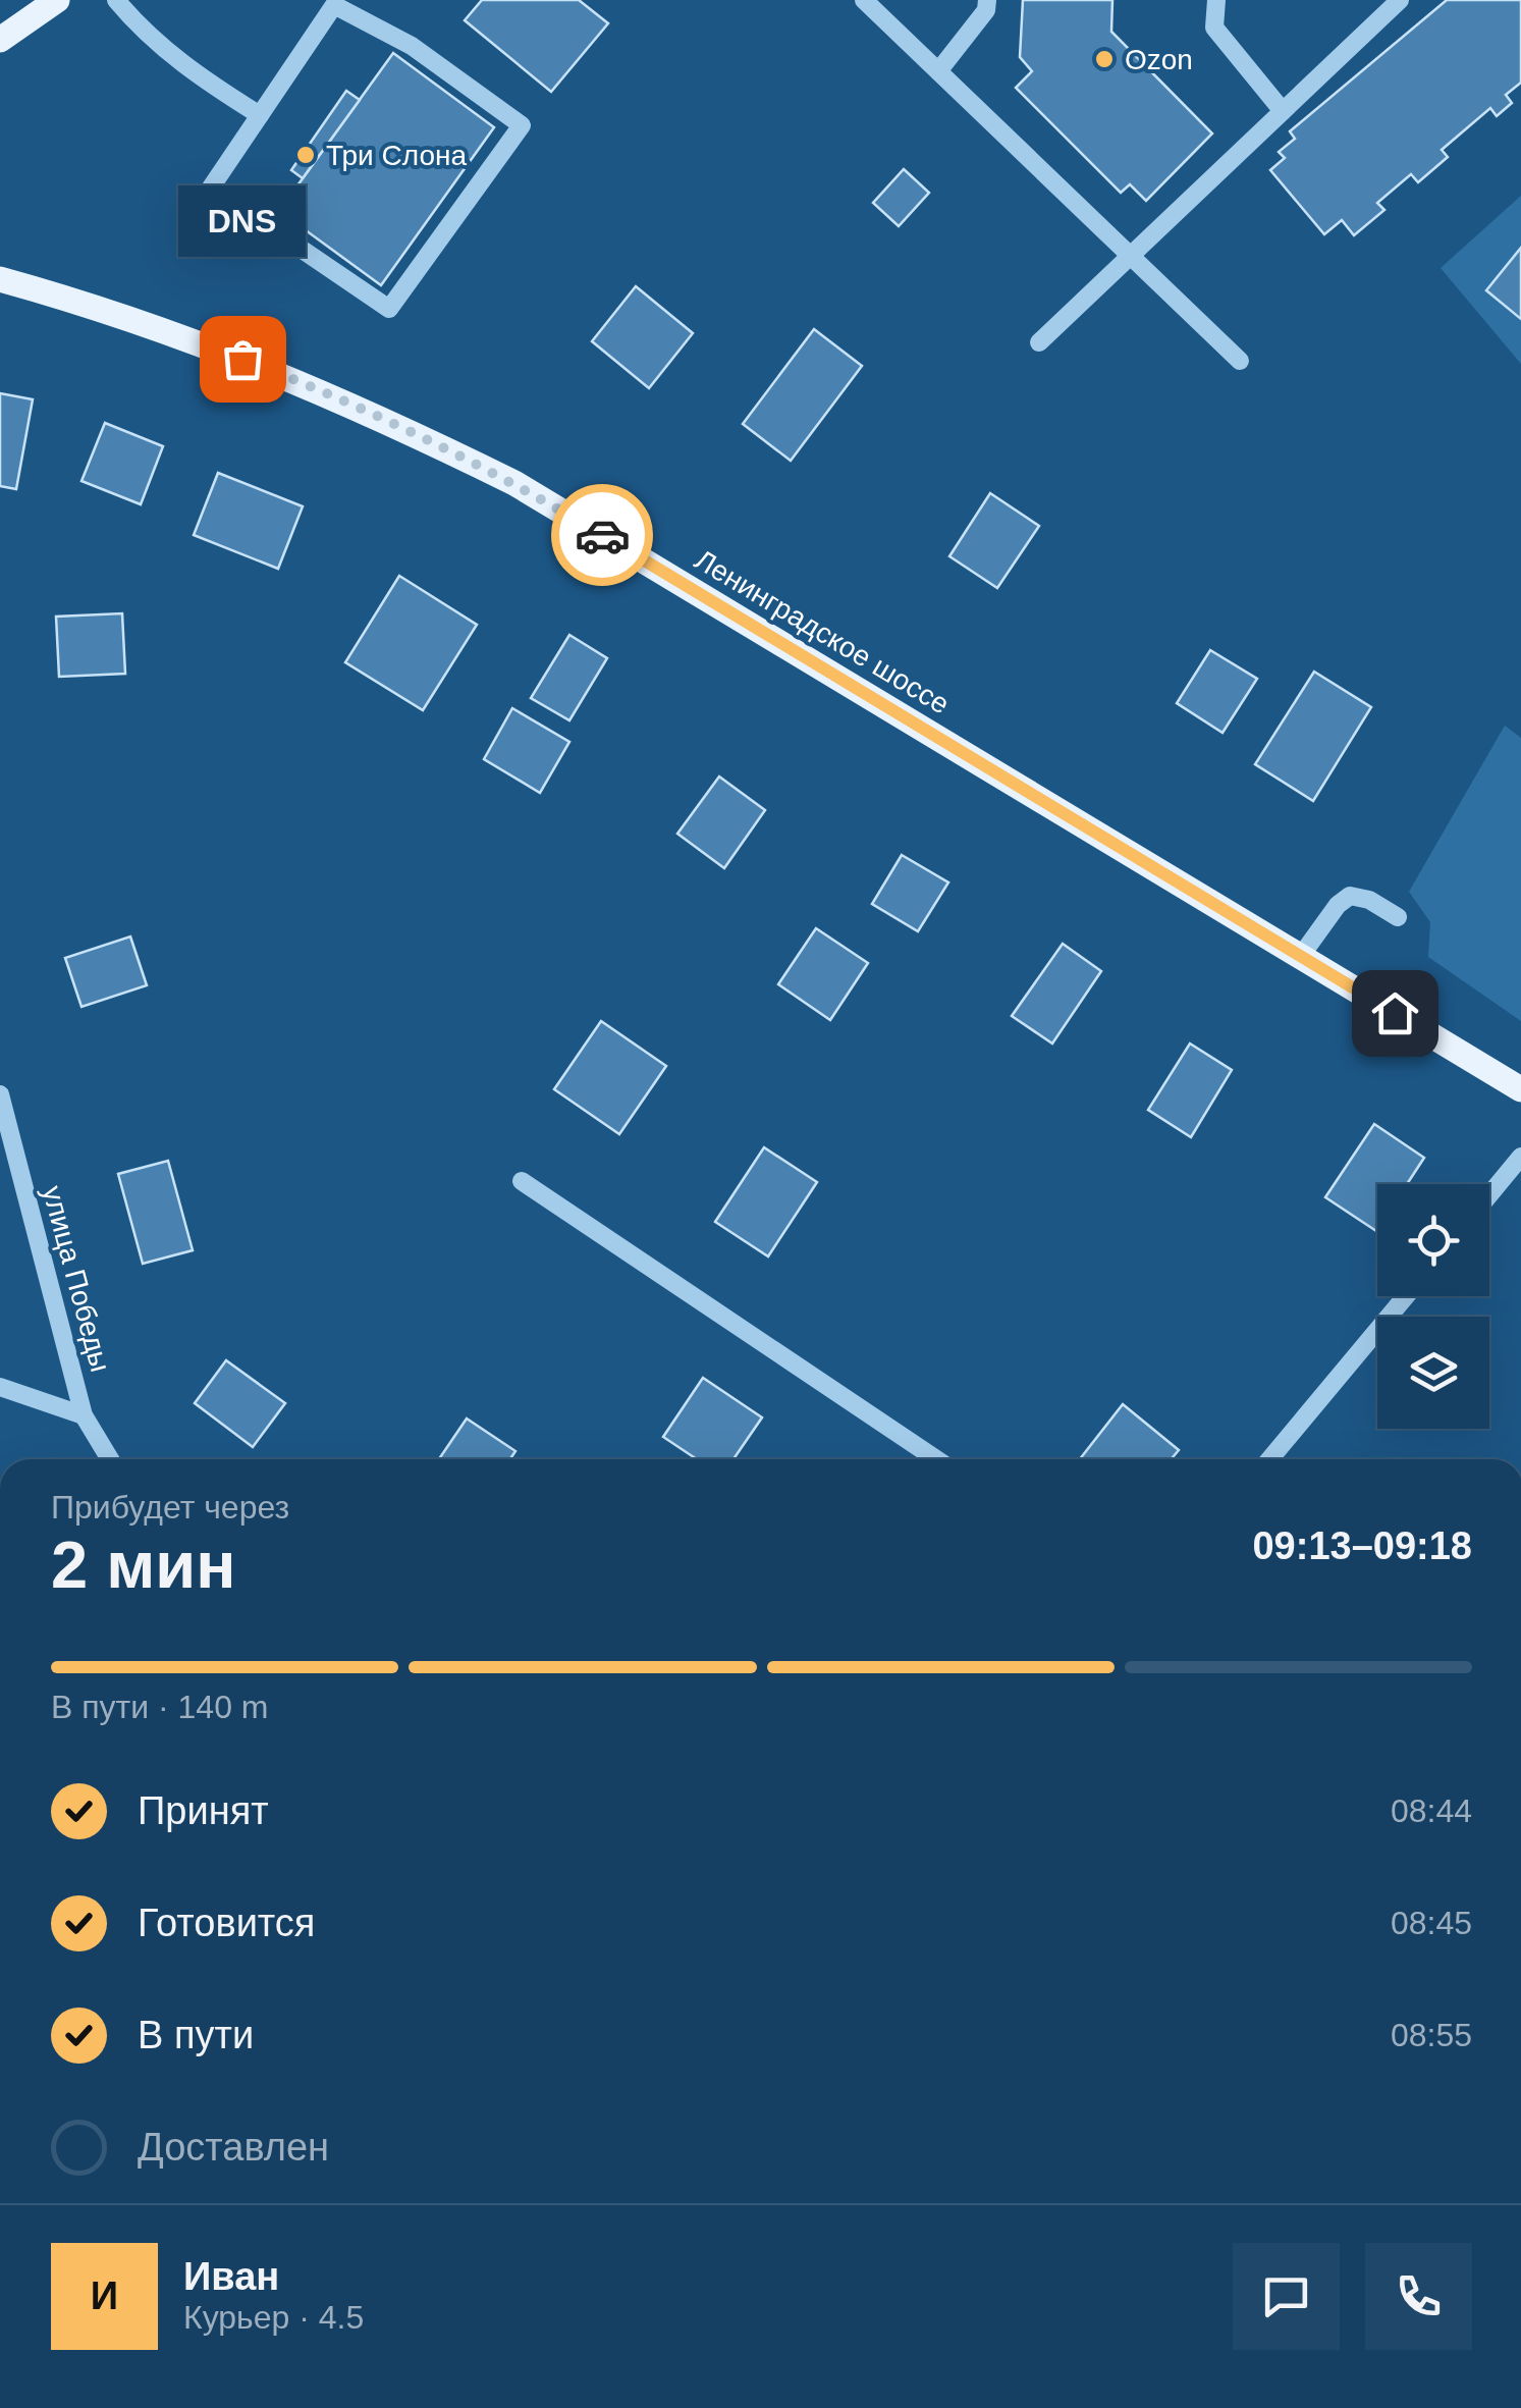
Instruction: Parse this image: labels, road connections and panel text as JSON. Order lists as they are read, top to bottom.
{
  "streets": {
    "main road": ["Ленинградское шоссе"],
    "street": ["улица Победы"]
  },
  "places": ["Ozon", "Три Слона", "DNS"],
  "page": {
    "bubble": "DNS",
    "heading": ["2 мин", "Прибудет через", "09:13–09:18"],
    "panel": ["Иван", "Курьер · 4.5"],
    "bar": "В пути · 140 m",
    "list": [
      ["Принят", "08:44"],
      ["Готовится", "08:45"],
      ["В пути", "08:55"],
      "Доставлен"
    ],
    "round": "И"
  }
}
